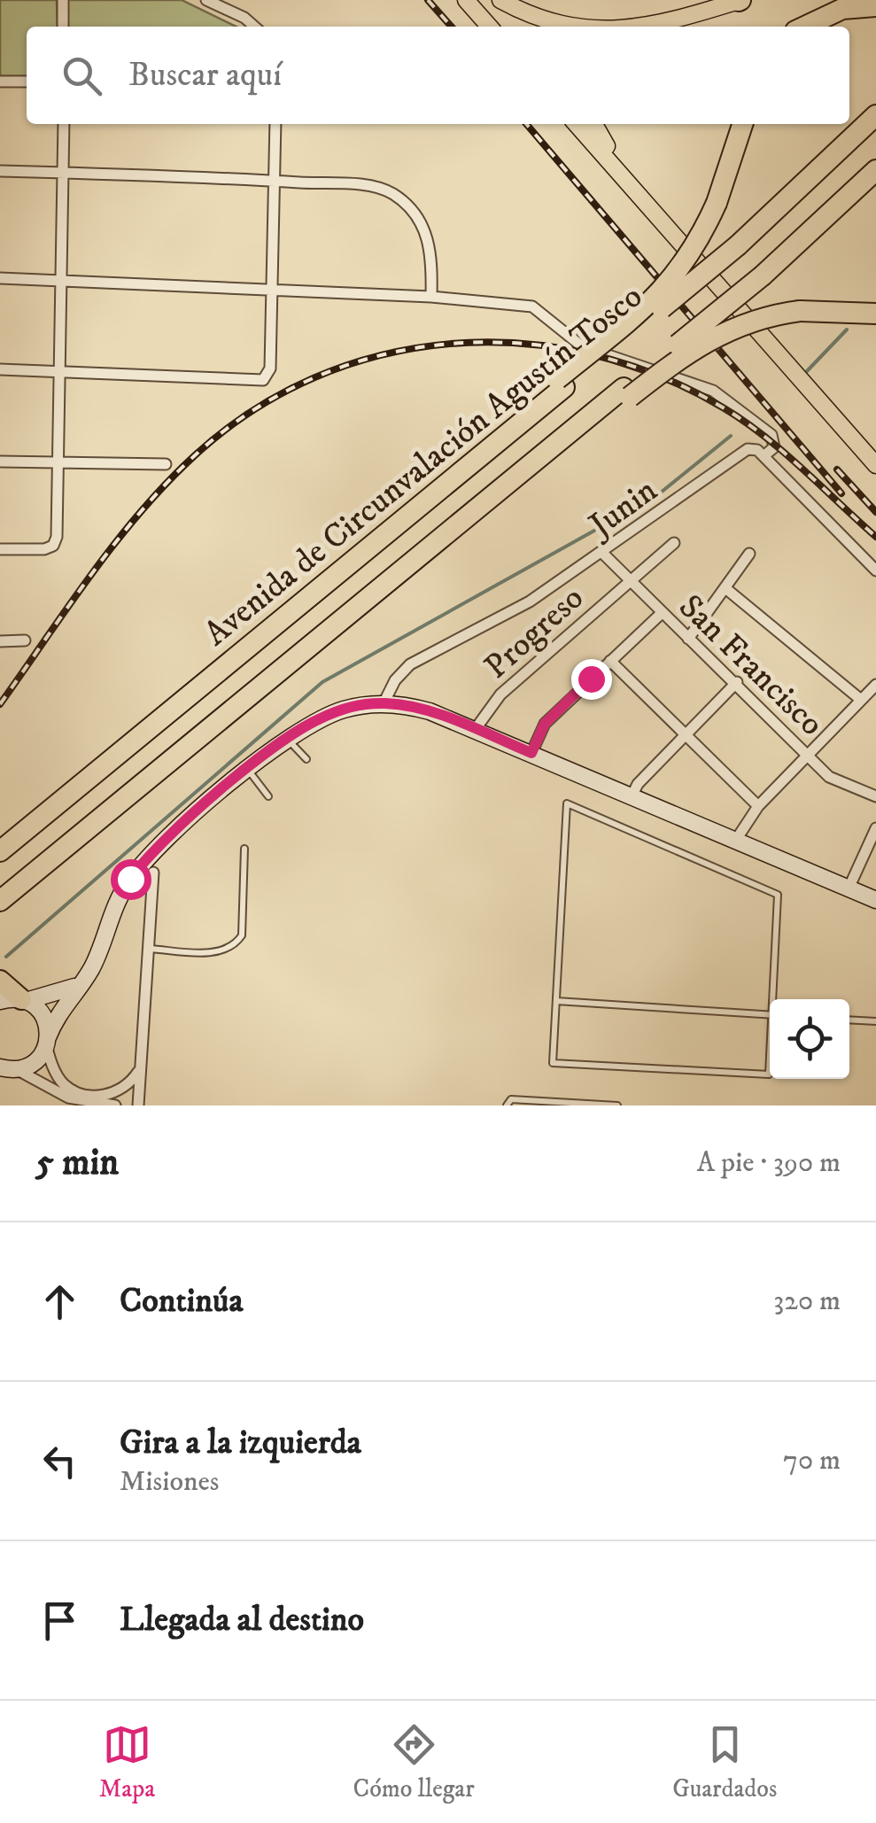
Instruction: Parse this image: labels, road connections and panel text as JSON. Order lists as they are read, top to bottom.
{
  "streets": {
    "highway": ["Avenida de Circunvalación Agustín Tosco"],
    "street": ["Junin", "Progreso", "San Francisco"]
  },
  "crossings": [
    ["Junin", "San Francisco"],
    ["Progreso", "San Francisco"]
  ],
  "page": {
    "search": "Buscar aquí",
    "heading": ["5 min", "A pie · 390 m"],
    "list": [
      ["Continúa", "320 m"],
      ["Gira a la izquierda", "Misiones", "70 m"],
      "Llegada al destino"
    ],
    "nav": ["Mapa", "Cómo llegar", "Guardados"]
  }
}
